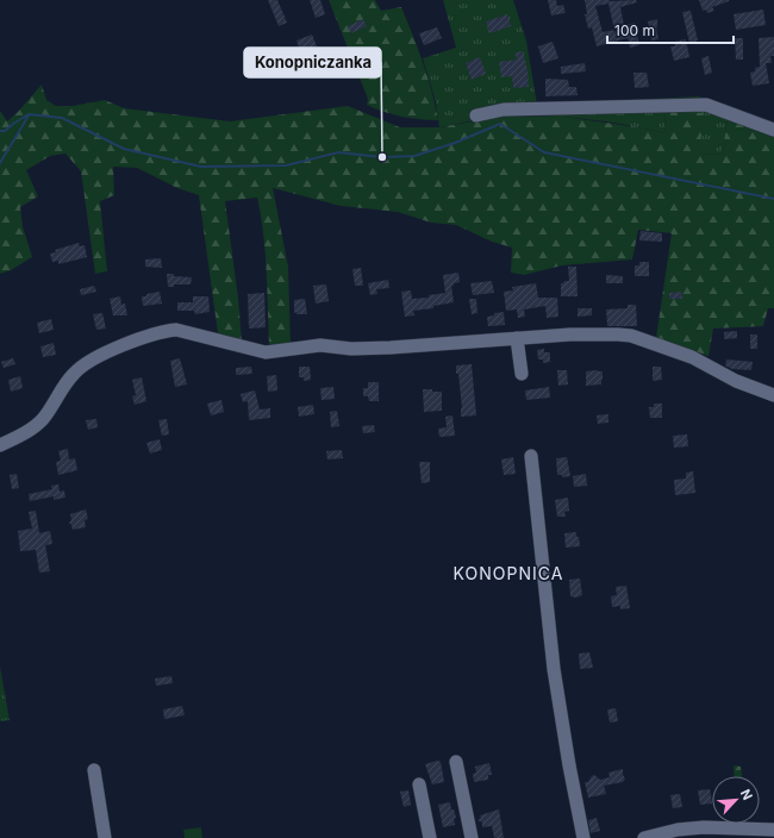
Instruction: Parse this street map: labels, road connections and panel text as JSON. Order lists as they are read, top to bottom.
{
  "districts": ["KONOPNICA"],
  "places": ["Konopniczanka"],
  "scale_bar": "100 m",
  "north": "top right"
}
